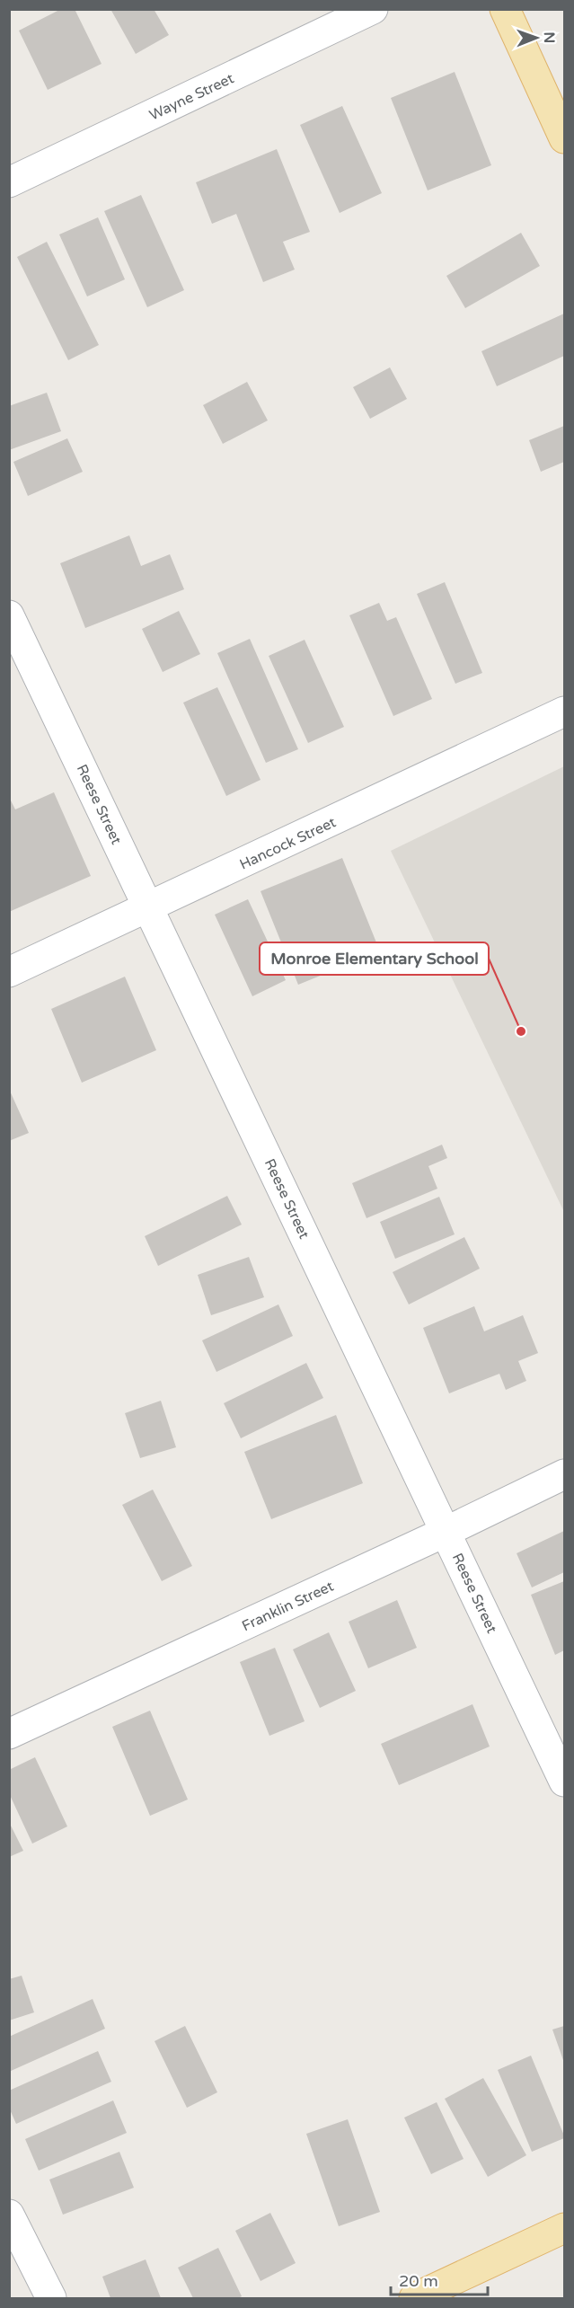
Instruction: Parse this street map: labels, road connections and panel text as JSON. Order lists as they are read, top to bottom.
{
  "streets": {
    "street": [
      "Wayne Street",
      "Reese Street",
      "Hancock Street",
      "Franklin Street"
    ]
  },
  "crossings": [
    ["Reese Street", "Hancock Street"],
    ["Reese Street", "Franklin Street"]
  ],
  "places": ["Monroe Elementary School"],
  "scale_bar": "20 m",
  "north": "right"
}
